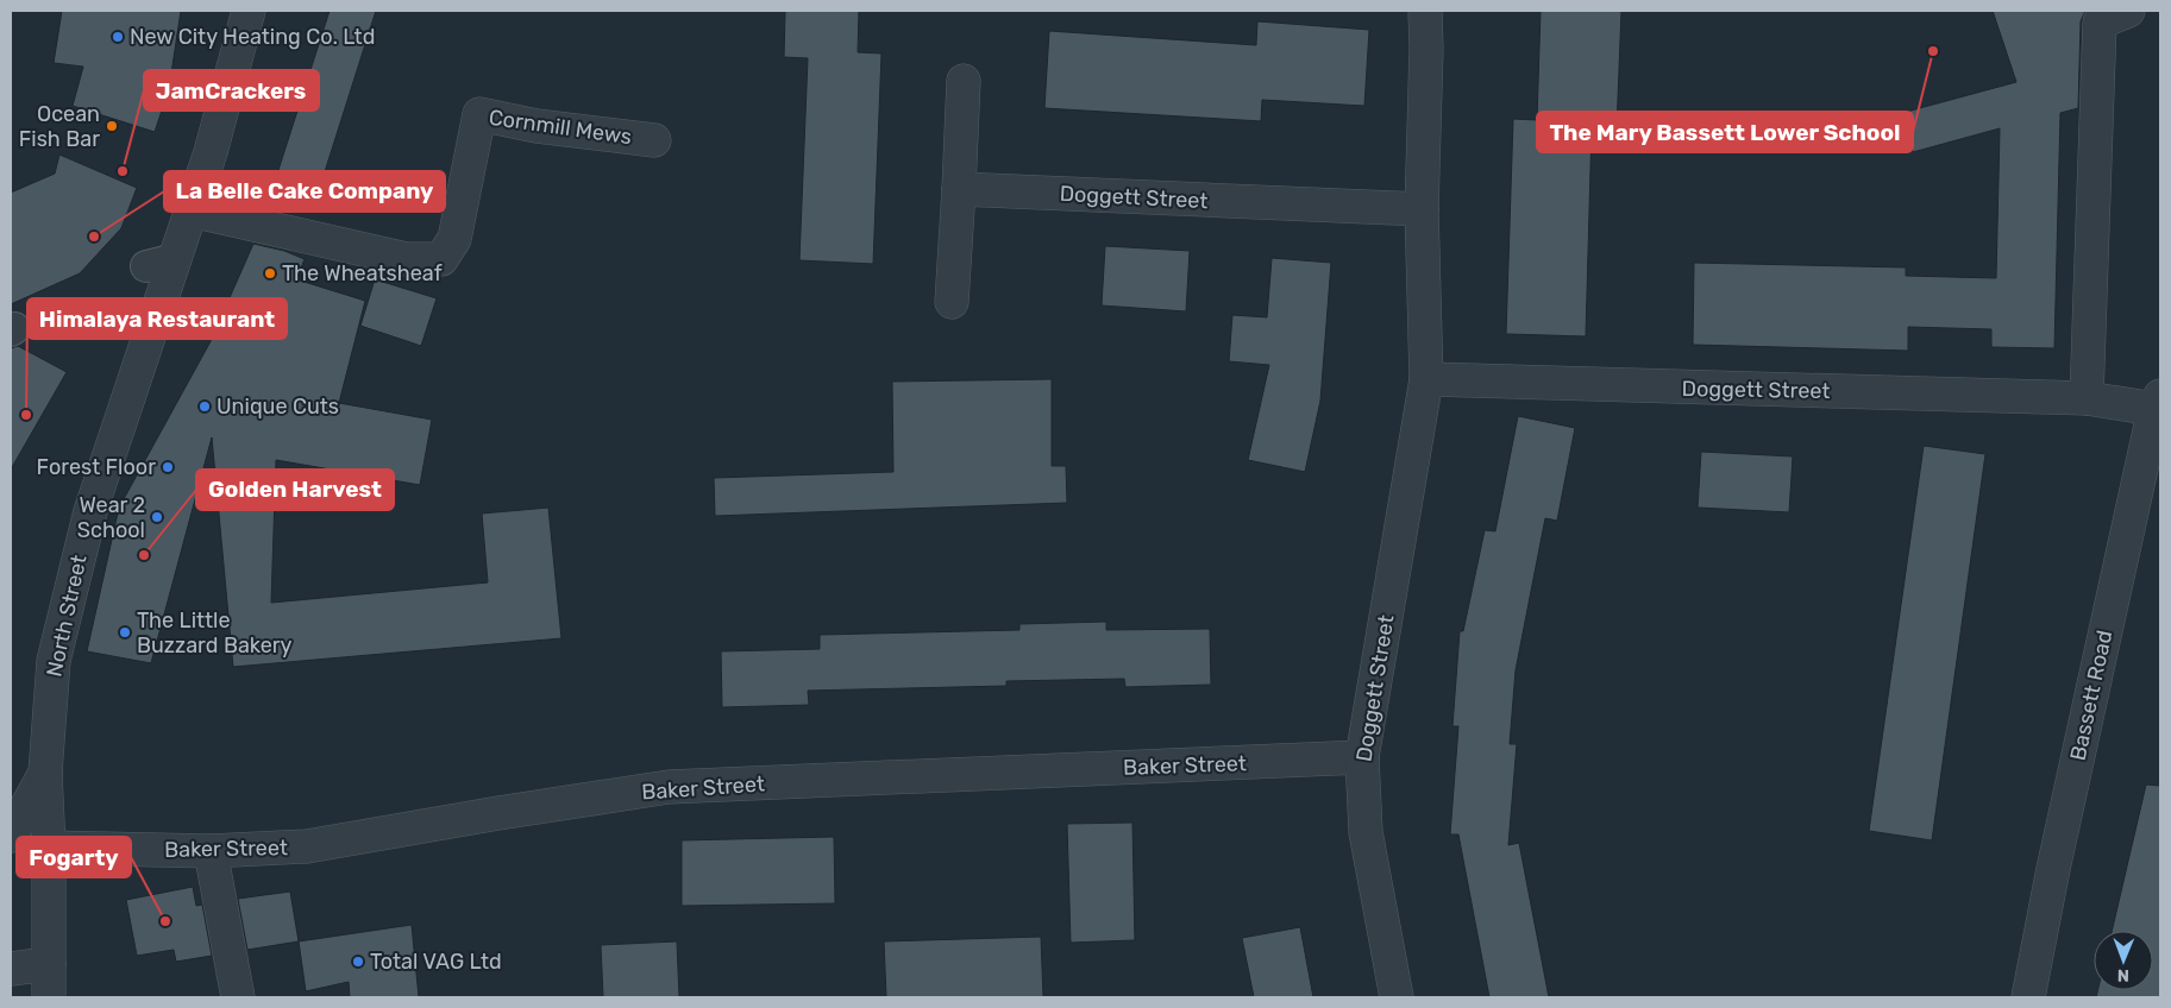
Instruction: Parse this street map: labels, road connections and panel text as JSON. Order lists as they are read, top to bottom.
{
  "streets": {
    "street": [
      "Cornmill Mews",
      "Doggett Street",
      "North Street",
      "Bassett Road",
      "Baker Street"
    ]
  },
  "crossings": [
    ["Cornmill Mews", "North Street"],
    ["Doggett Street", "Bassett Road"],
    ["Doggett Street", "Baker Street"],
    ["North Street", "Baker Street"]
  ],
  "places": [
    "New City Heating Co. Ltd",
    "The Mary Bassett Lower School",
    "Ocean Fish Bar",
    "JamCrackers",
    "La Belle Cake Company",
    "The Wheatsheaf",
    "Unique Cuts",
    "Himalaya Restaurant",
    "Forest Floor",
    "Wear 2 School",
    "Golden Harvest",
    "The Little Buzzard Bakery",
    "Fogarty",
    "Total VAG Ltd"
  ],
  "north": "bottom"
}
